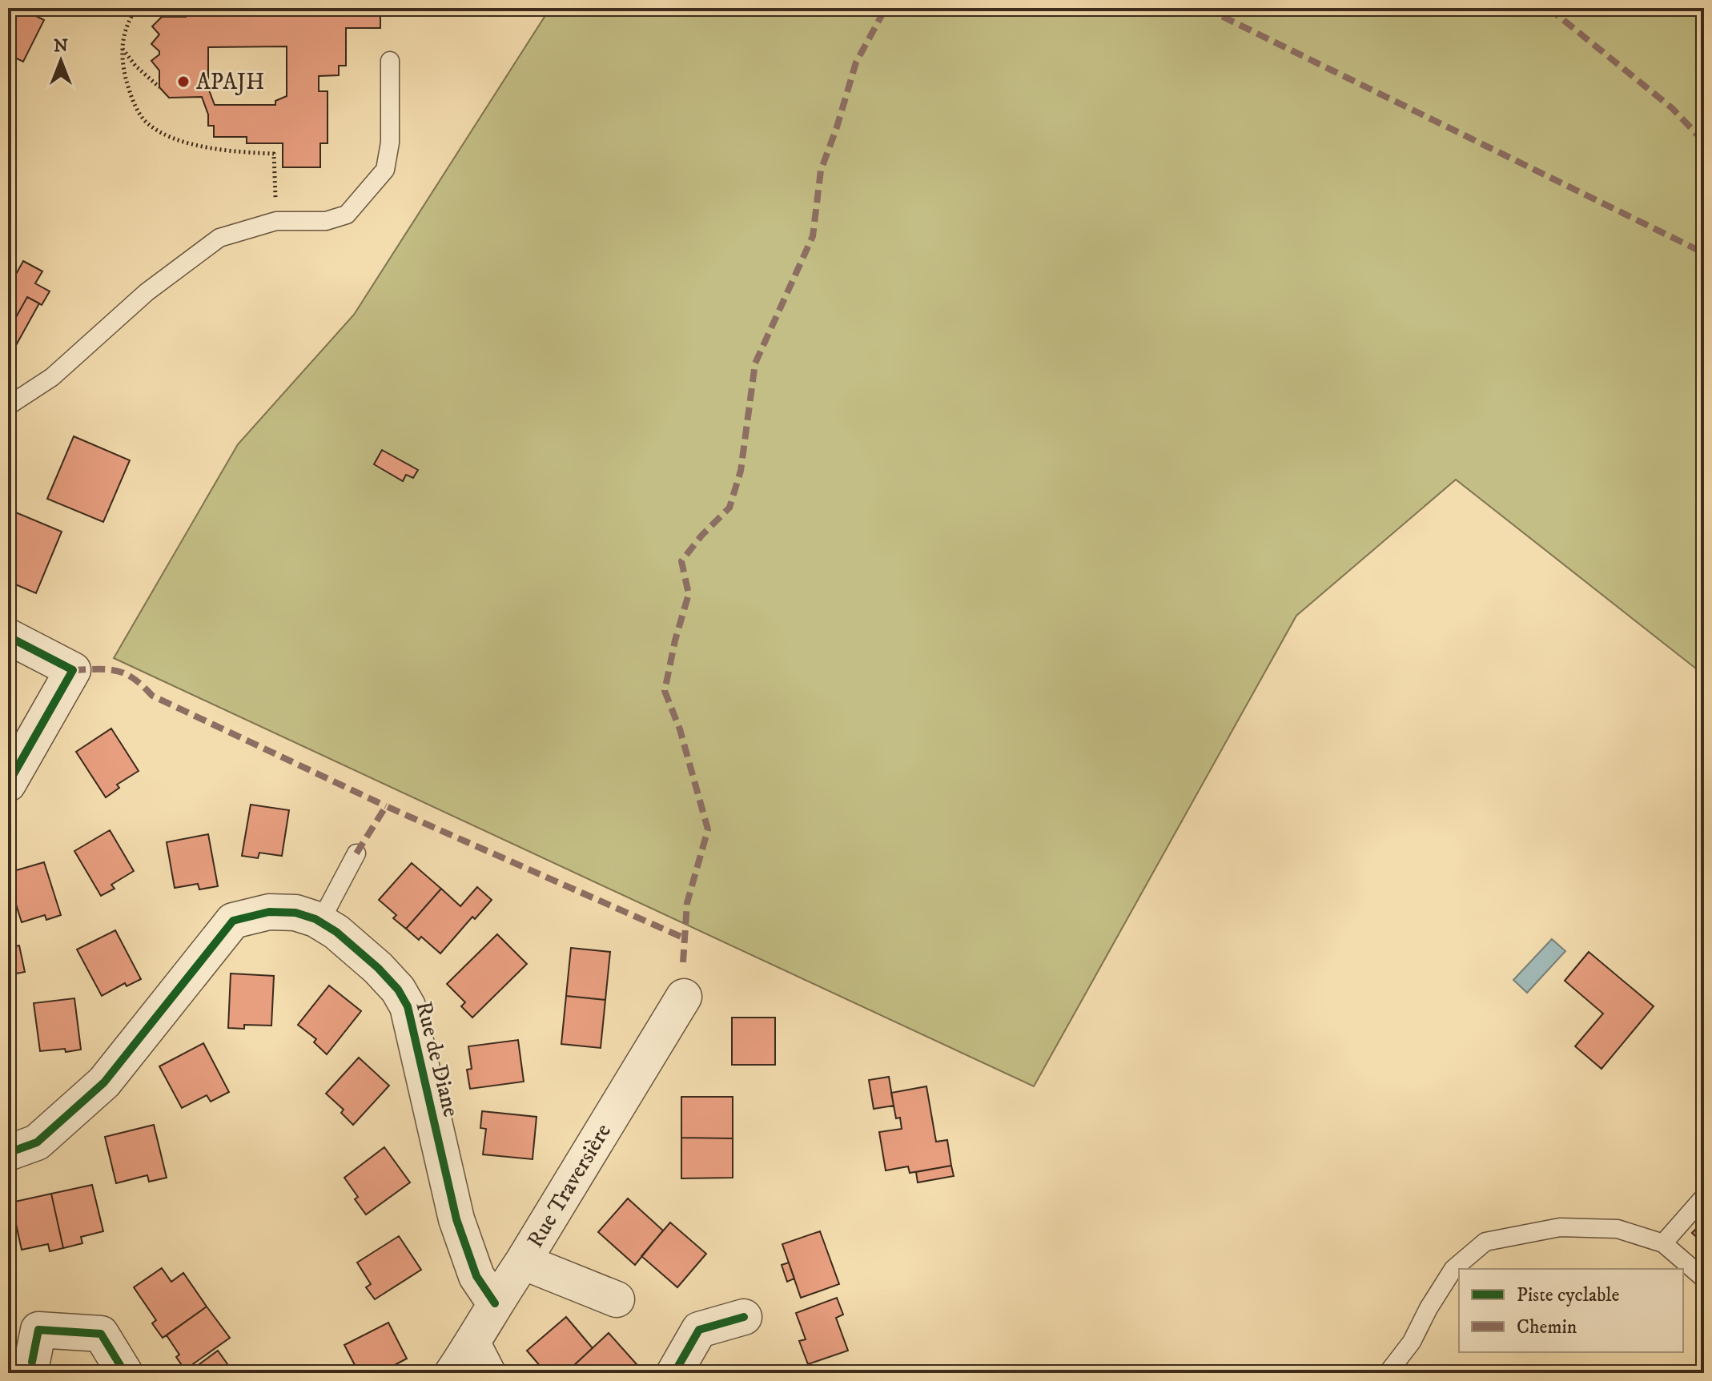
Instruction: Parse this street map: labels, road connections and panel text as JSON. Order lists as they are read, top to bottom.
{
  "streets": {
    "street": ["Rue de Diane", "Rue Traversière"]
  },
  "crossings": [
    ["Rue de Diane", "Rue Traversière"]
  ],
  "places": ["APAJH"],
  "legend": ["Piste cyclable", "Chemin"],
  "north": "top"
}
